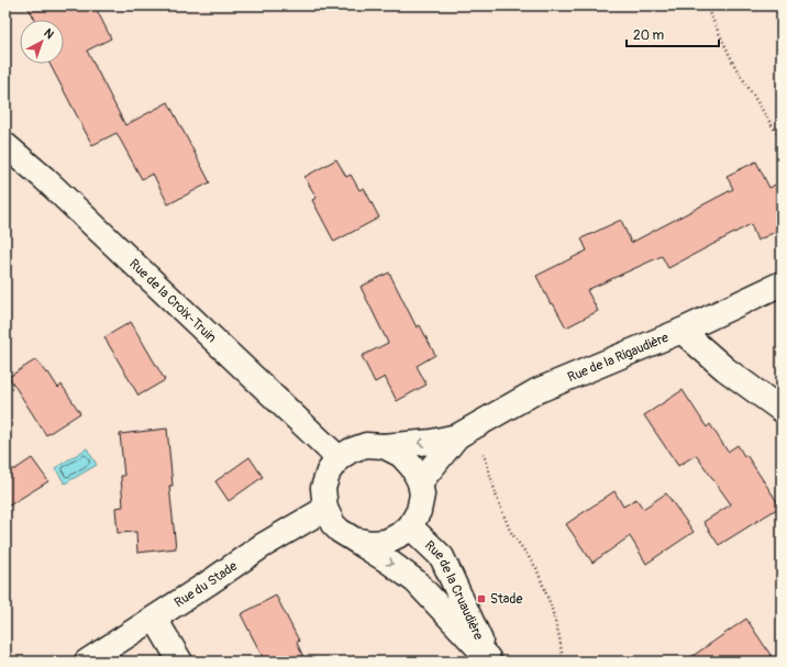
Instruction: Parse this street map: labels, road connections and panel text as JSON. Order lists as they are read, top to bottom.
{
  "streets": {
    "main road": [
      "Rue de la Croix-Truin",
      "Rue de la Rigaudière",
      "Rue du Stade",
      "Rue de la Cruaudière"
    ]
  },
  "crossings": [
    ["Rue de la Croix-Truin", "Rue de la Rigaudière"],
    ["Rue de la Croix-Truin", "Rue du Stade"],
    ["Rue de la Croix-Truin", "Rue de la Cruaudière"],
    ["Rue de la Rigaudière", "Rue du Stade"],
    ["Rue de la Rigaudière", "Rue de la Cruaudière"],
    ["Rue du Stade", "Rue de la Cruaudière"]
  ],
  "places": {
    "transit": ["Stade"]
  },
  "scale_bar": "20 m",
  "north": "top right"
}
